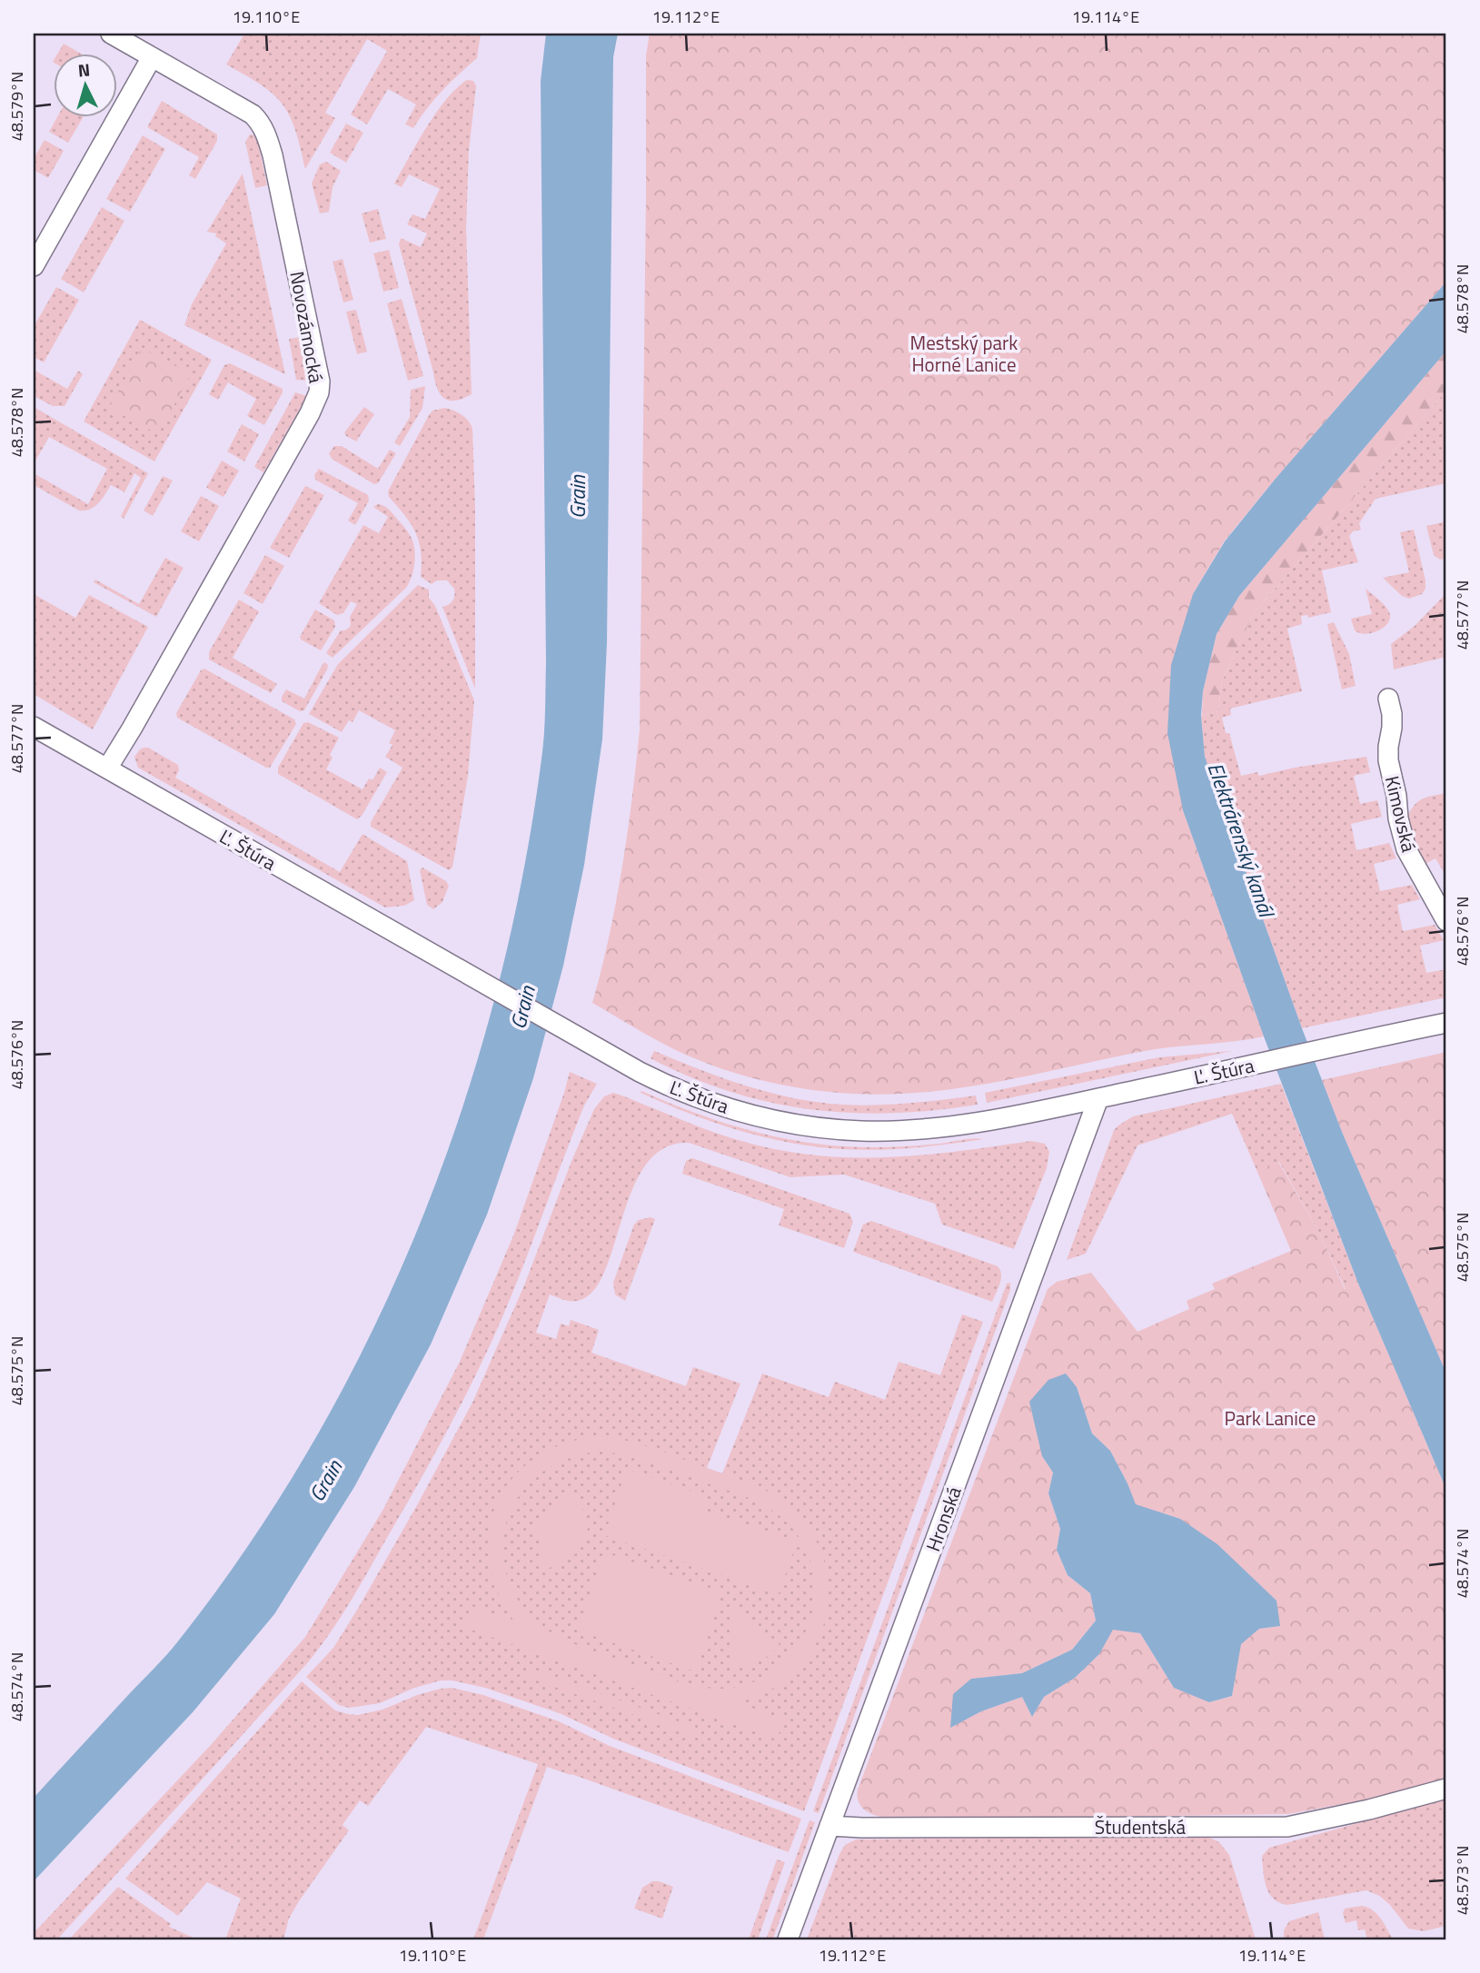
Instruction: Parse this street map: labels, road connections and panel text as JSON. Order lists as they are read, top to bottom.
{
  "streets": {
    "street": [
      "Novozámocká",
      "Kimovská",
      "Ľ. Štúra",
      "Hronská",
      "Študentská"
    ]
  },
  "crossings": [
    ["Novozámocká", "Ľ. Štúra"],
    ["Ľ. Štúra", "Hronská"],
    ["Hronská", "Študentská"]
  ],
  "water": ["Grain", "Elektrárenský kanál"],
  "parks": ["Mestský park Horné Lanice", "Park Lanice"],
  "north": "top",
  "coordinates": [
    "19.110°E",
    "19.112°E",
    "19.114°E",
    "48.579°N",
    "48.578°N",
    "48.577°N",
    "48.576°N",
    "48.575°N",
    "48.574°N",
    "48.573°N"
  ]
}
